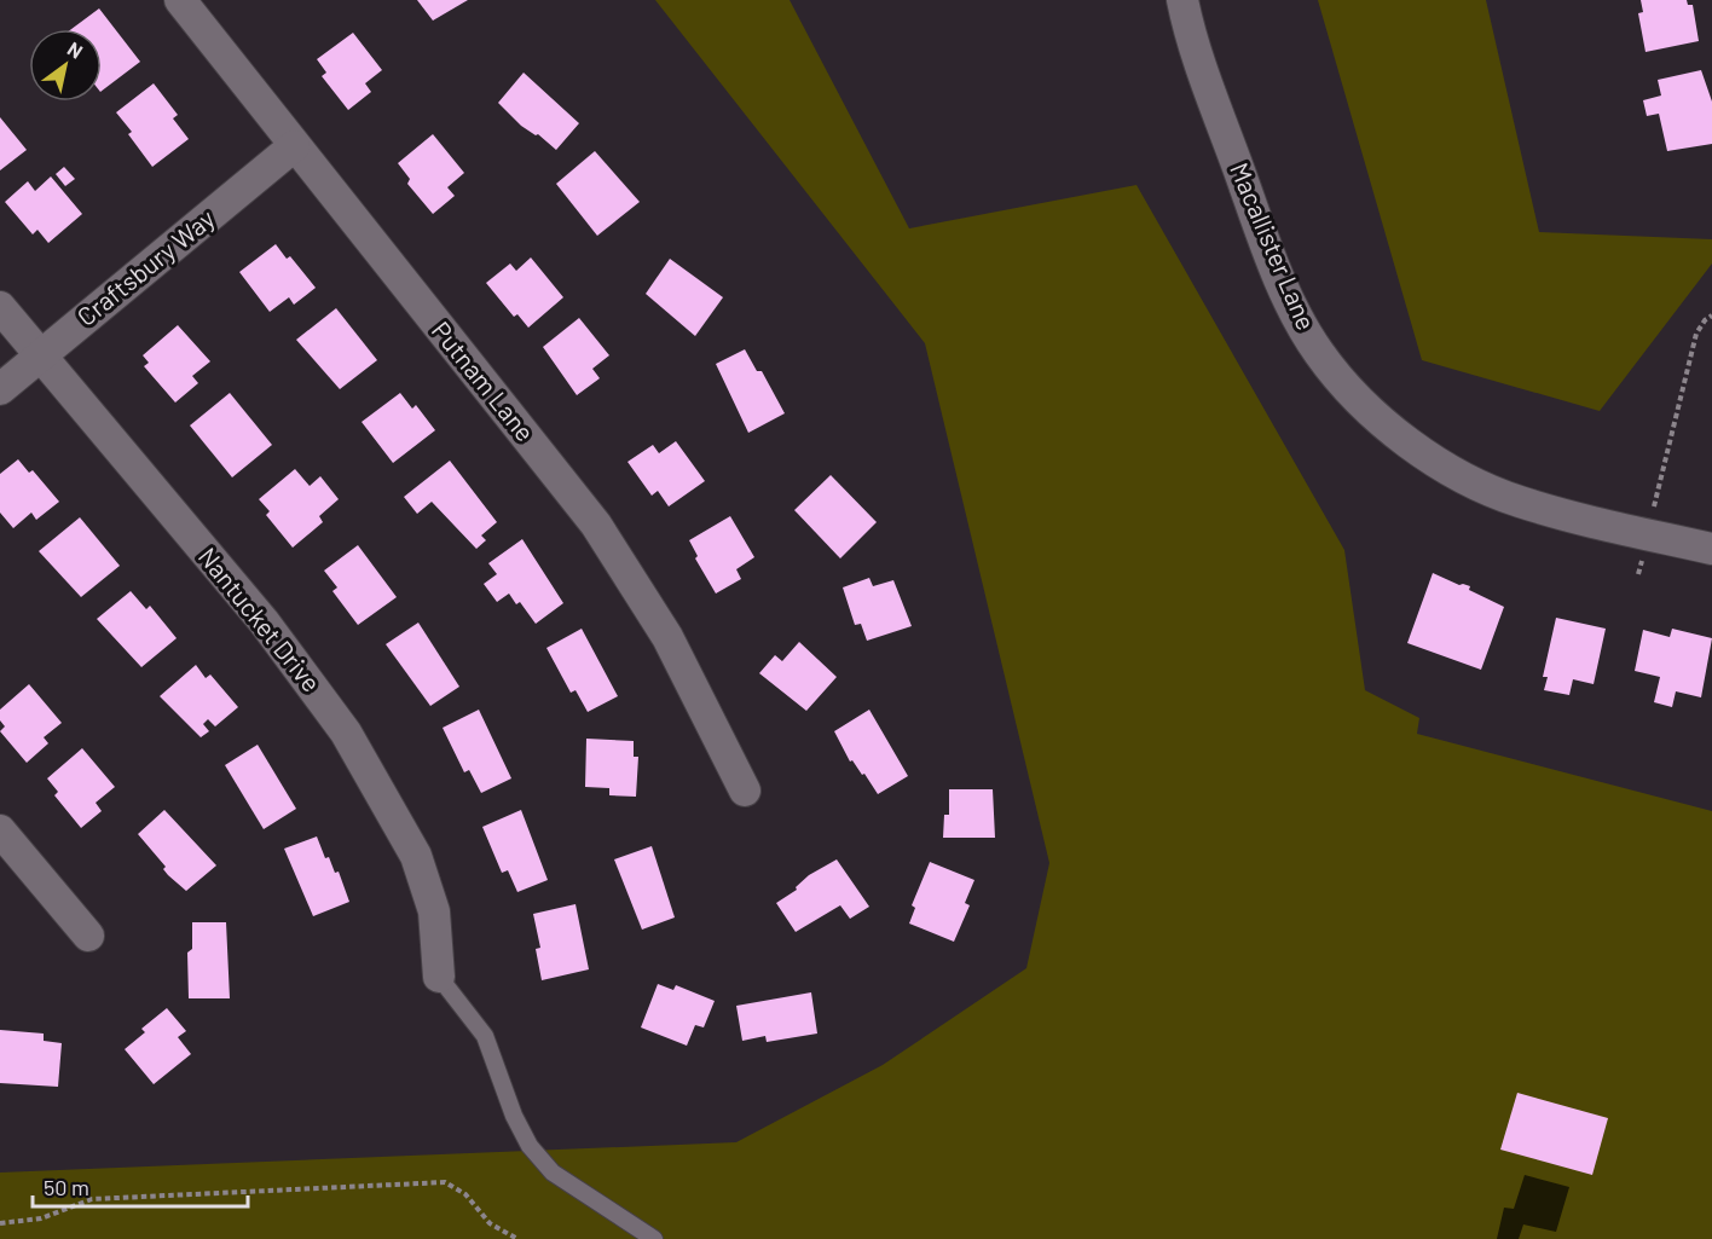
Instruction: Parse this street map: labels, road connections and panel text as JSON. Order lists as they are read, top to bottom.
{
  "streets": {
    "street": [
      "Macallister Lane",
      "Craftsbury Way",
      "Putnam Lane",
      "Nantucket Drive"
    ]
  },
  "crossings": [
    ["Craftsbury Way", "Putnam Lane"],
    ["Craftsbury Way", "Nantucket Drive"]
  ],
  "scale_bar": "50 m",
  "north": "top right"
}
